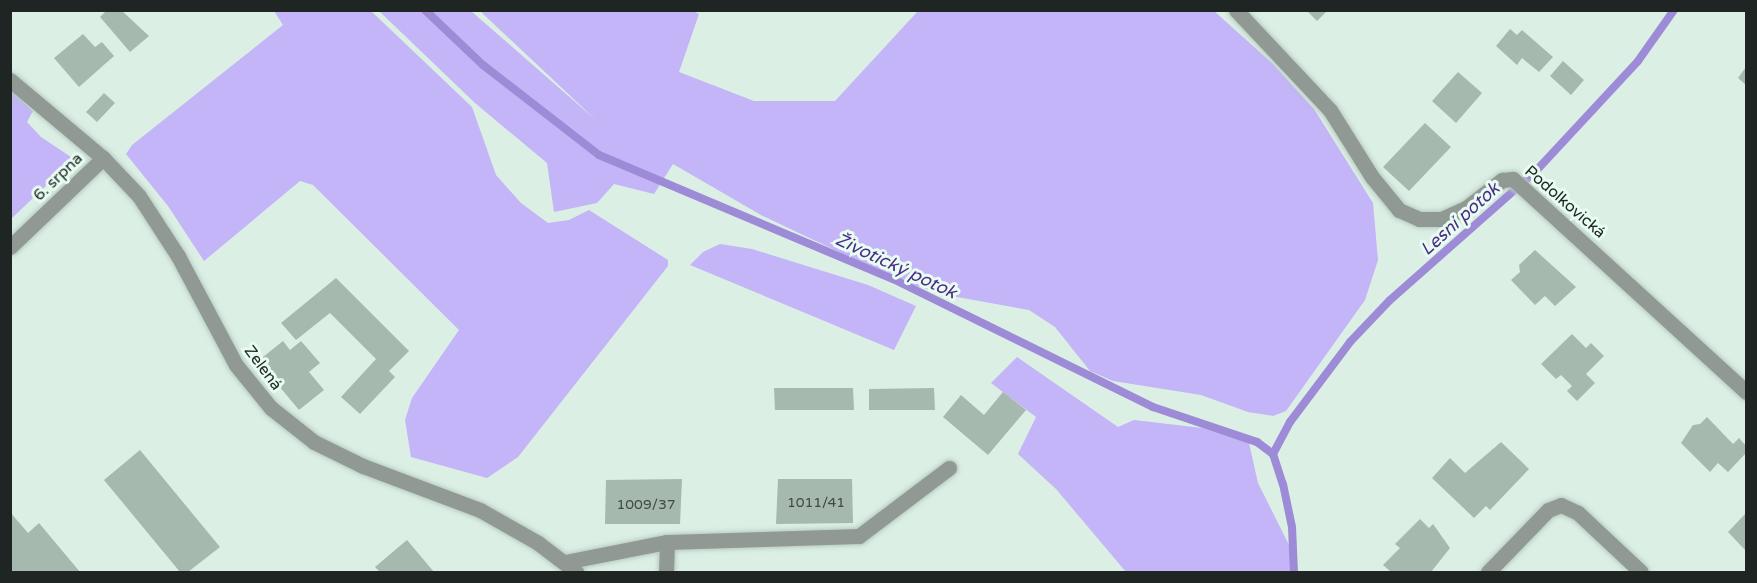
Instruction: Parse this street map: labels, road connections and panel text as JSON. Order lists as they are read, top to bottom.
{
  "streets": {
    "street": ["6. srpna", "Podolkovická", "Zelená"]
  },
  "crossings": [
    ["6. srpna", "Zelená"]
  ],
  "water": ["Lesní potok", "Životický potok"],
  "house_numbers": ["1011/41", "1009/37"]
}
